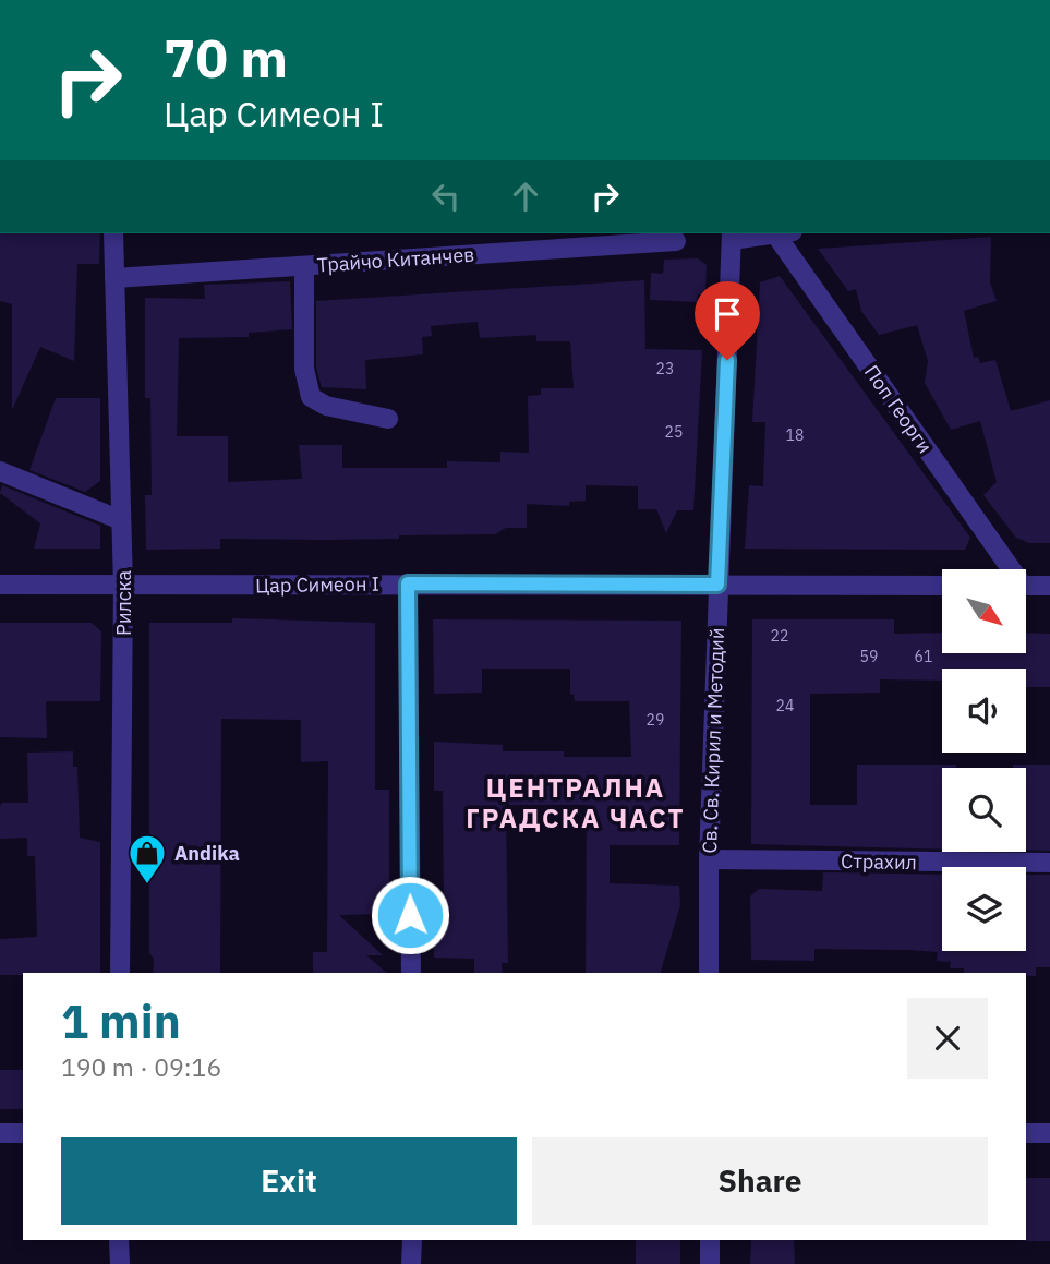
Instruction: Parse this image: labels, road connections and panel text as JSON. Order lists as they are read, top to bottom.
{
  "streets": {
    "street": [
      "Трайчо Китанчев",
      "Поп Георги",
      "Цар Симеон I",
      "Рилска",
      "Св. Св. Кирил и Методий",
      "Страхил"
    ]
  },
  "crossings": [
    ["Трайчо Китанчев", "Рилска"],
    ["Цар Симеон I", "Рилска"],
    ["Цар Симеон I", "Св. Св. Кирил и Методий"],
    ["Св. Св. Кирил и Методий", "Страхил"]
  ],
  "districts": ["ЦЕНТРАЛНА ГРАДСКА ЧАСТ"],
  "places": {
    "shop": ["Andika"]
  },
  "house_numbers": [
    "23",
    "25",
    "18",
    "22",
    "59",
    "61",
    "24",
    "29"
  ],
  "north": "bottom right",
  "page": {
    "turn": ["70 m", "Цар Симеон I"],
    "heading": ["1 min", "190 m · 09:16"],
    "buttons": ["Exit", "Share"]
  }
}
